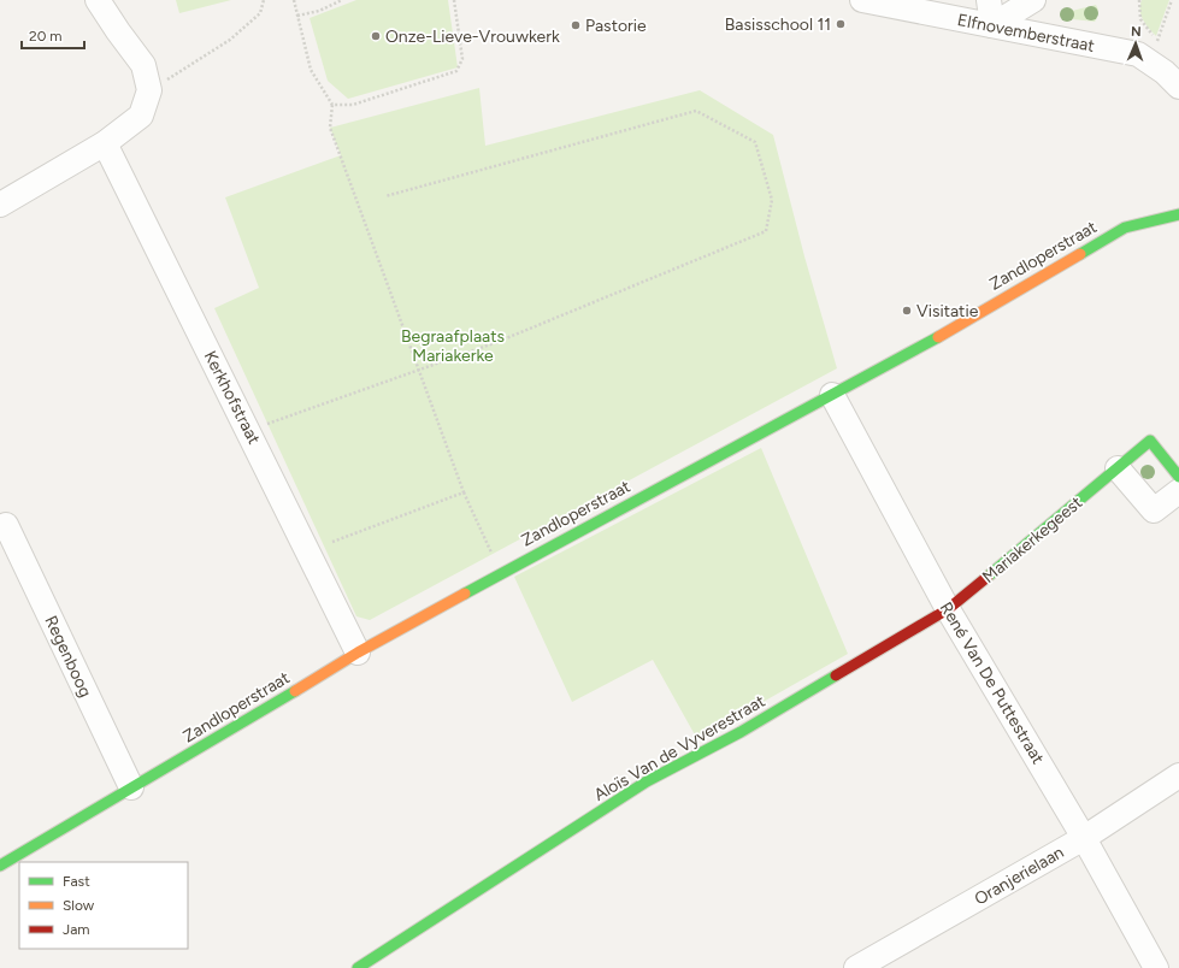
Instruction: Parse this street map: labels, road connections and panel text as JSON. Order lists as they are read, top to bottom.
{
  "streets": {
    "street": [
      "Elfnovemberstraat",
      "Zandloperstraat",
      "Kerkhofstraat",
      "Mariakerkegeest",
      "Regenboog",
      "René Van De Puttestraat",
      "Aloïs Van de Vyverestraat",
      "Oranjerielaan"
    ]
  },
  "crossings": [
    ["Zandloperstraat", "Kerkhofstraat"],
    ["Zandloperstraat", "Regenboog"],
    ["Zandloperstraat", "René Van De Puttestraat"],
    ["Mariakerkegeest", "René Van De Puttestraat"],
    ["Mariakerkegeest", "Aloïs Van de Vyverestraat"],
    ["René Van De Puttestraat", "Aloïs Van de Vyverestraat"],
    ["René Van De Puttestraat", "Oranjerielaan"]
  ],
  "parks": ["Begraafplaats Mariakerke"],
  "places": [
    "Basisschool 11",
    "Pastorie",
    "Onze-Lieve-Vrouwkerk",
    "Visitatie"
  ],
  "legend": ["Fast", "Slow", "Jam"],
  "scale_bar": "20 m",
  "north": "top"
}
